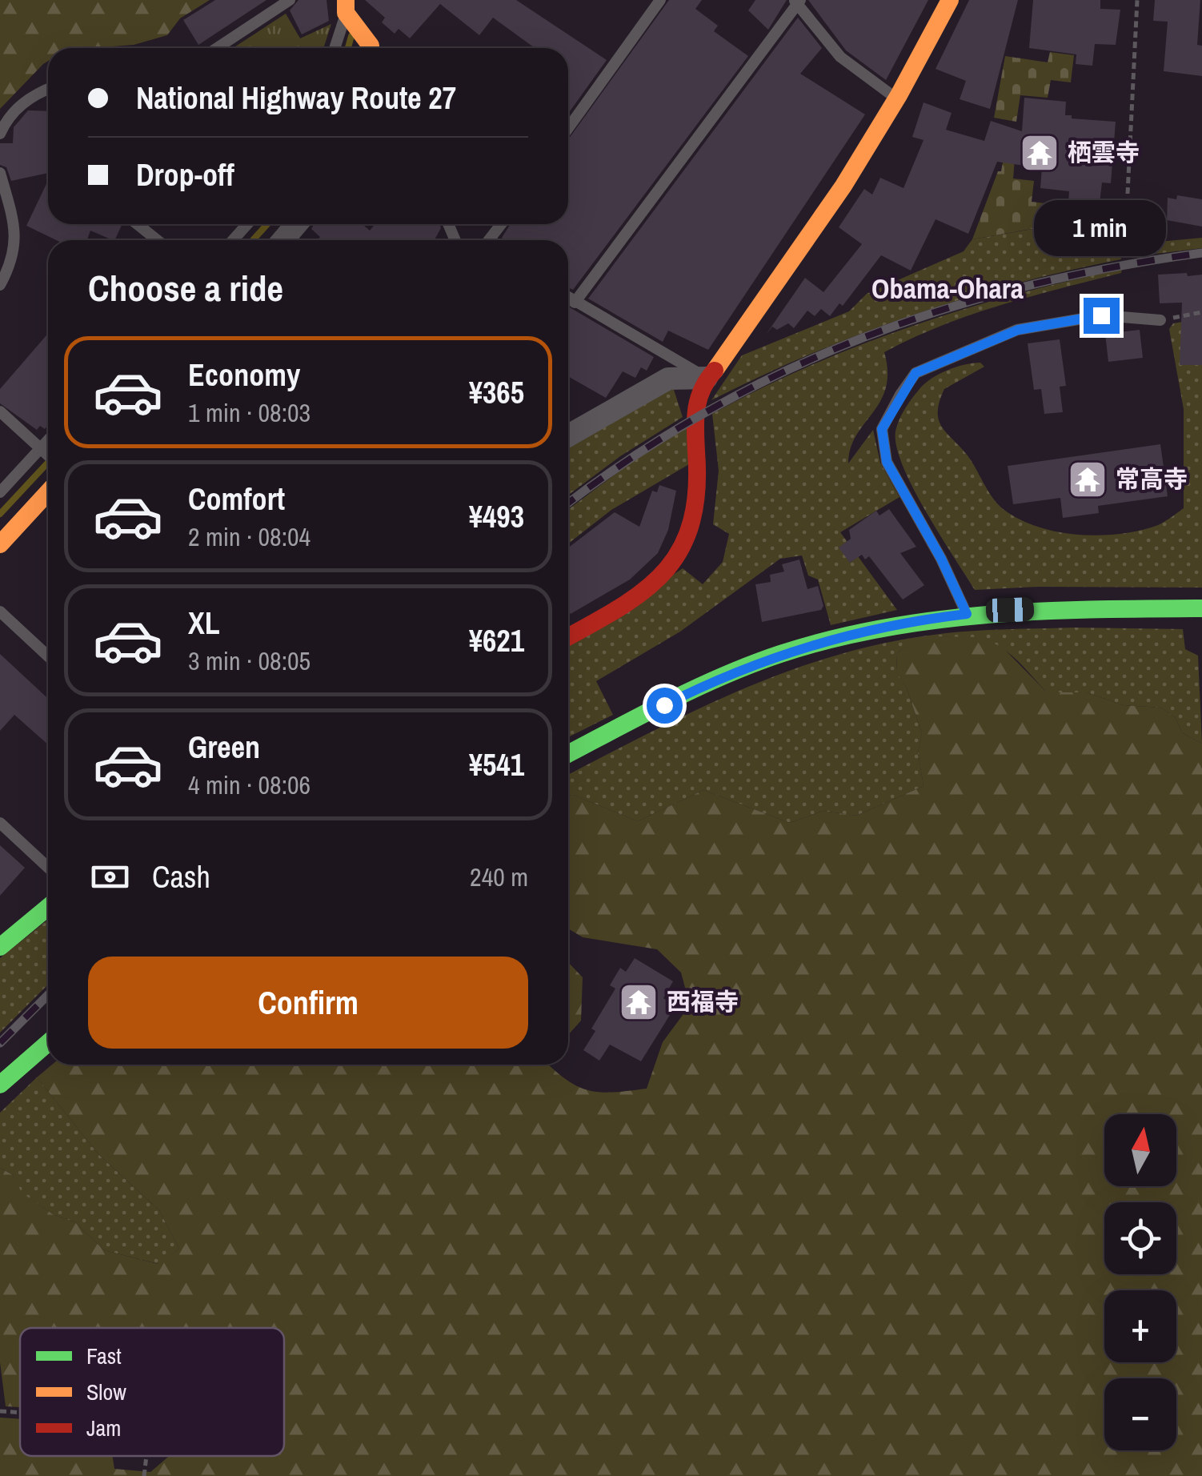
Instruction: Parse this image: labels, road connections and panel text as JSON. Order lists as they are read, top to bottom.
{
  "districts": ["Obama-Ohara"],
  "places": {
    "temple": ["栖雲寺", "常高寺", "西福寺"]
  },
  "legend": ["Fast", "Slow", "Jam"],
  "north": "top",
  "page": {
    "banner": ["National Highway Route 27", "Drop-off"],
    "bubble": "1 min",
    "heading": "Choose a ride",
    "list": [
      {
        "name": "Economy",
        "note": "1 min · 08:03",
        "value": "¥365"
      },
      {
        "name": "Comfort",
        "note": "2 min · 08:04",
        "value": "¥493"
      },
      {
        "name": "XL",
        "note": "3 min · 08:05",
        "value": "¥621"
      },
      {
        "name": "Green",
        "note": "4 min · 08:06",
        "value": "¥541"
      }
    ],
    "pay": ["Cash", "240 m"],
    "buttons": "Confirm",
    "map_buttons": ["+", "−"]
  }
}
